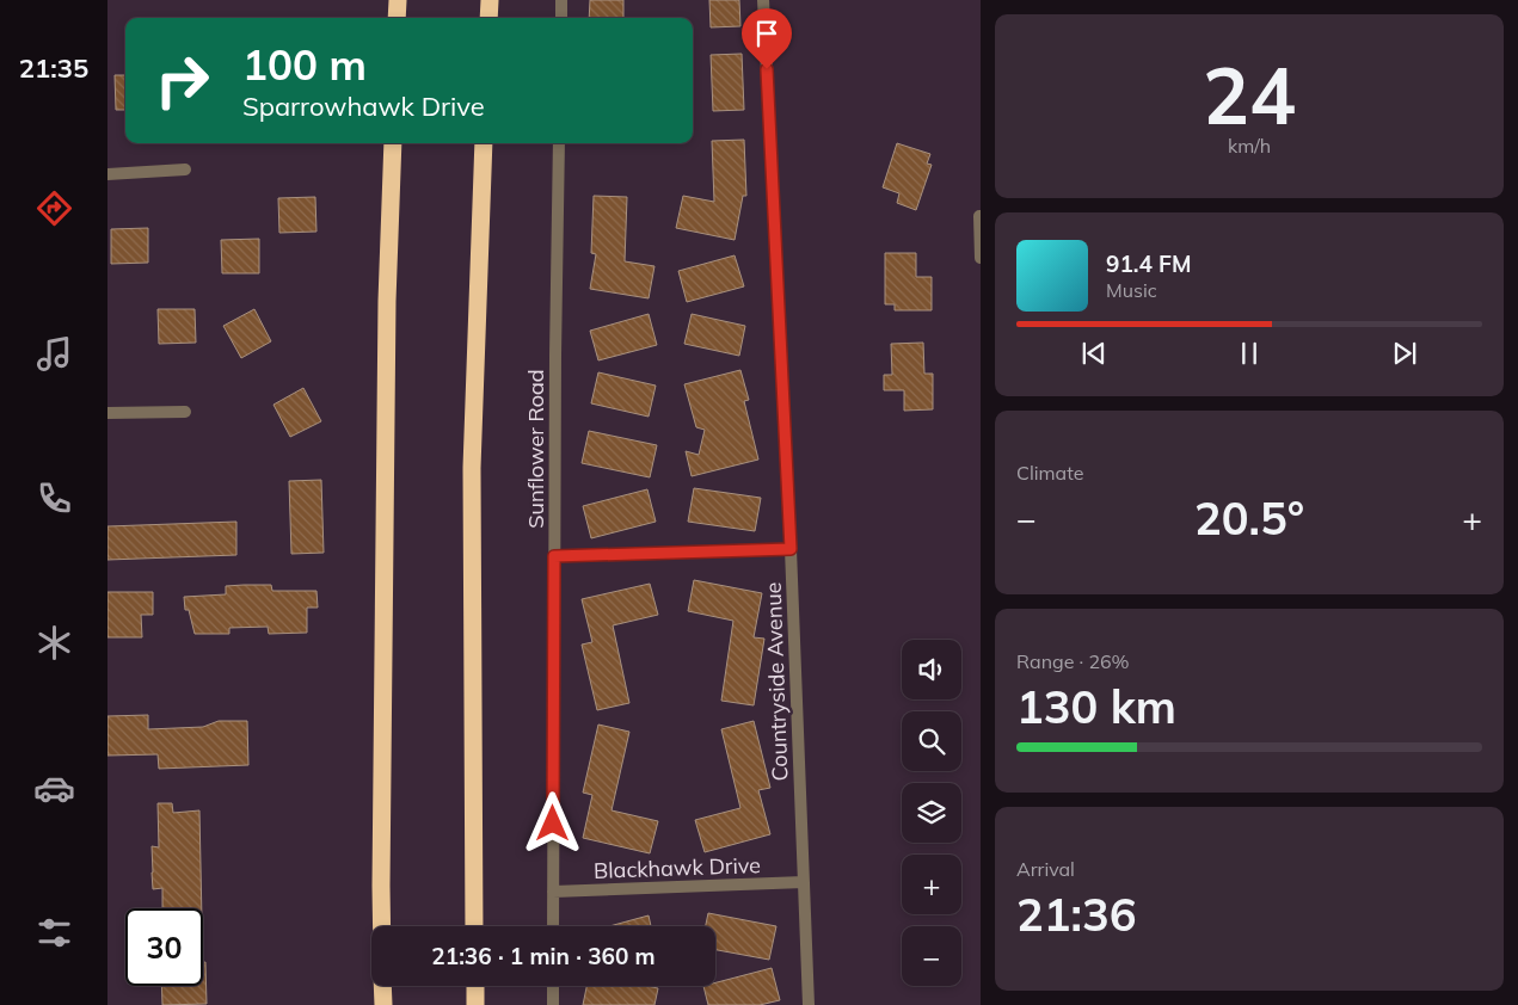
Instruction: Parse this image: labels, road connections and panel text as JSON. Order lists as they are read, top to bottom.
{
  "streets": {
    "street": ["Sunflower Road", "Countryside Avenue", "Blackhawk Drive"]
  },
  "crossings": [
    ["Sunflower Road", "Blackhawk Drive"],
    ["Countryside Avenue", "Blackhawk Drive"]
  ],
  "page": {
    "tabs": "21:35",
    "tile": [
      ["24", "km/h"],
      "Climate",
      ["Range · 26%", "130 km"],
      ["Arrival", "21:36"]
    ],
    "turn": ["100 m", "Sparrowhawk Drive"],
    "song": ["91.4 FM", "Music"],
    "heat": ["−", "20.5°", "+"],
    "map_buttons": ["+", "−"],
    "limit": "30",
    "trip": "21:36 · 1 min · 360 m"
  }
}
